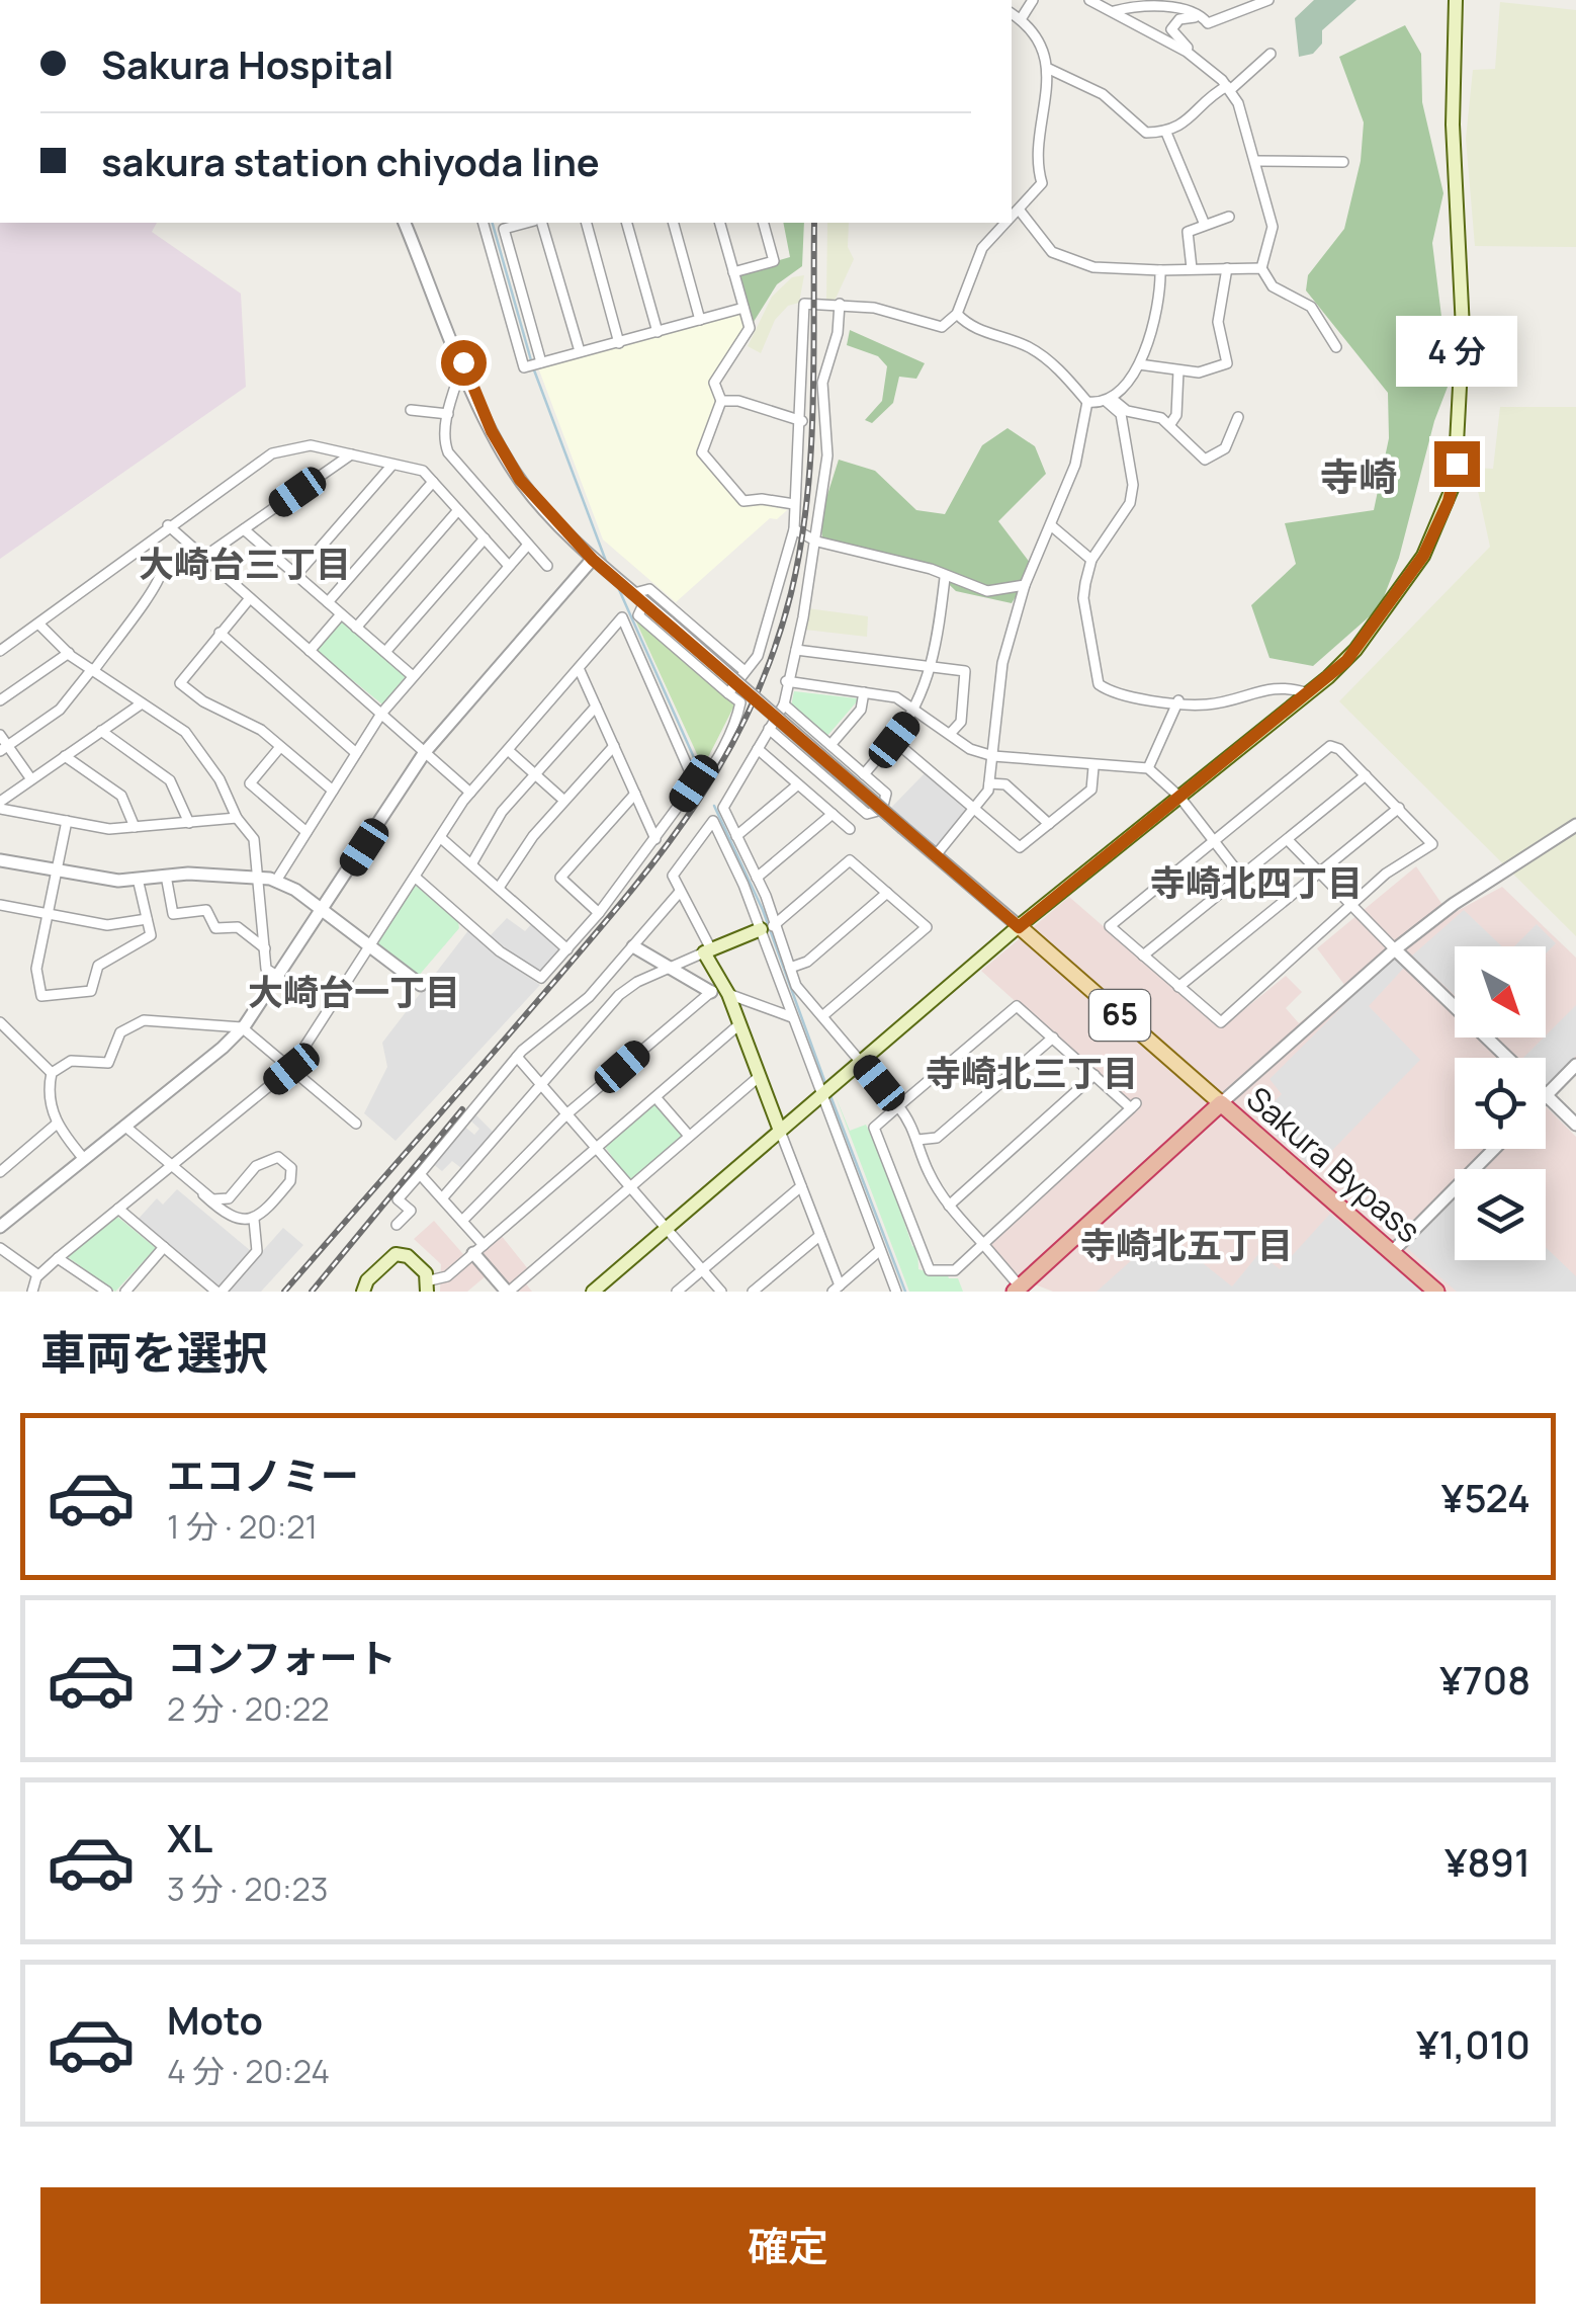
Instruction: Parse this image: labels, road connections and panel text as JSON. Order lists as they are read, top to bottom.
{
  "streets": {
    "highway": ["Sakura Bypass"],
    "main road": ["65"]
  },
  "crossings": [
    ["65", "Sakura Bypass"]
  ],
  "districts": [
    "寺崎",
    "大崎台三丁目",
    "寺崎北四丁目",
    "大崎台一丁目",
    "寺崎北三丁目",
    "寺崎北五丁目"
  ],
  "north": "bottom right",
  "page": {
    "banner": ["Sakura Hospital", "sakura station chiyoda line"],
    "bubble": "4 分",
    "heading": "車両を選択",
    "list": [
      {
        "name": "エコノミー",
        "note": "1 分 · 20:21",
        "value": "¥524"
      },
      {
        "name": "コンフォート",
        "note": "2 分 · 20:22",
        "value": "¥708"
      },
      {
        "name": "XL",
        "note": "3 分 · 20:23",
        "value": "¥891"
      },
      {
        "name": "Moto",
        "note": "4 分 · 20:24",
        "value": "¥1,010"
      }
    ],
    "buttons": "確定"
  }
}
